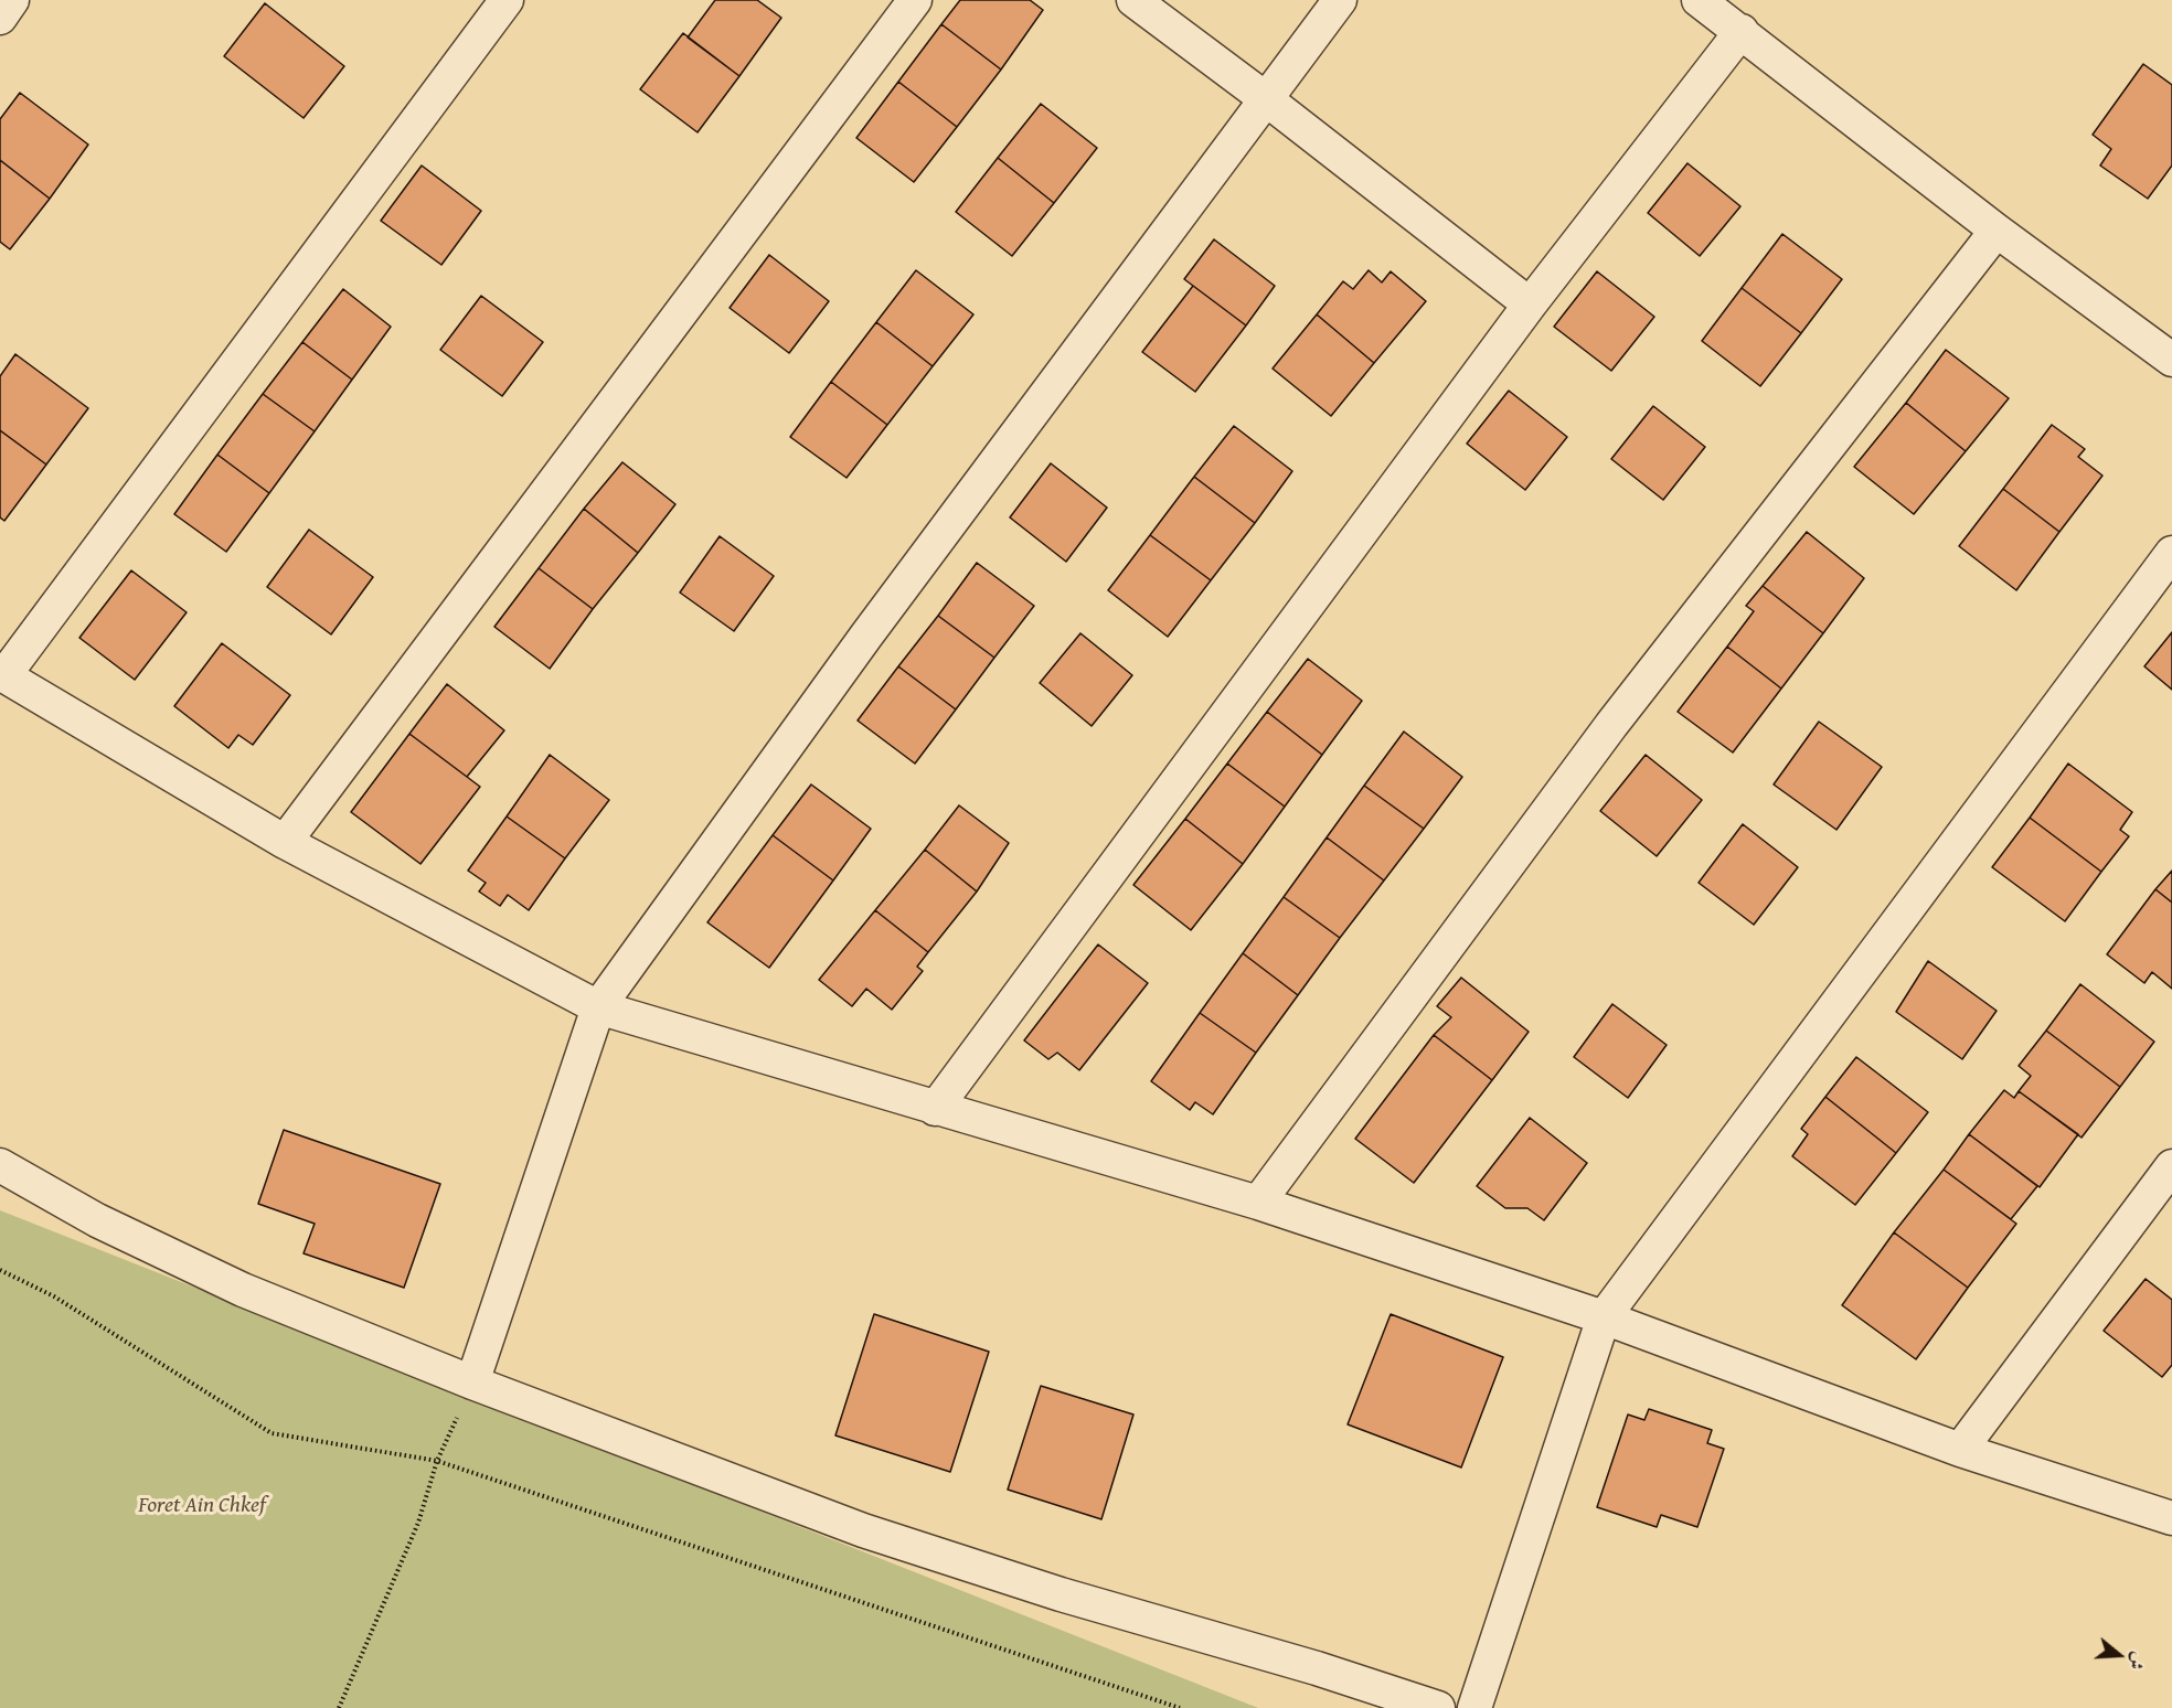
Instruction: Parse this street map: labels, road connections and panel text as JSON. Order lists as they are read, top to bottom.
{
  "parks": ["Foret Ain Chkef"],
  "north": "right"
}
